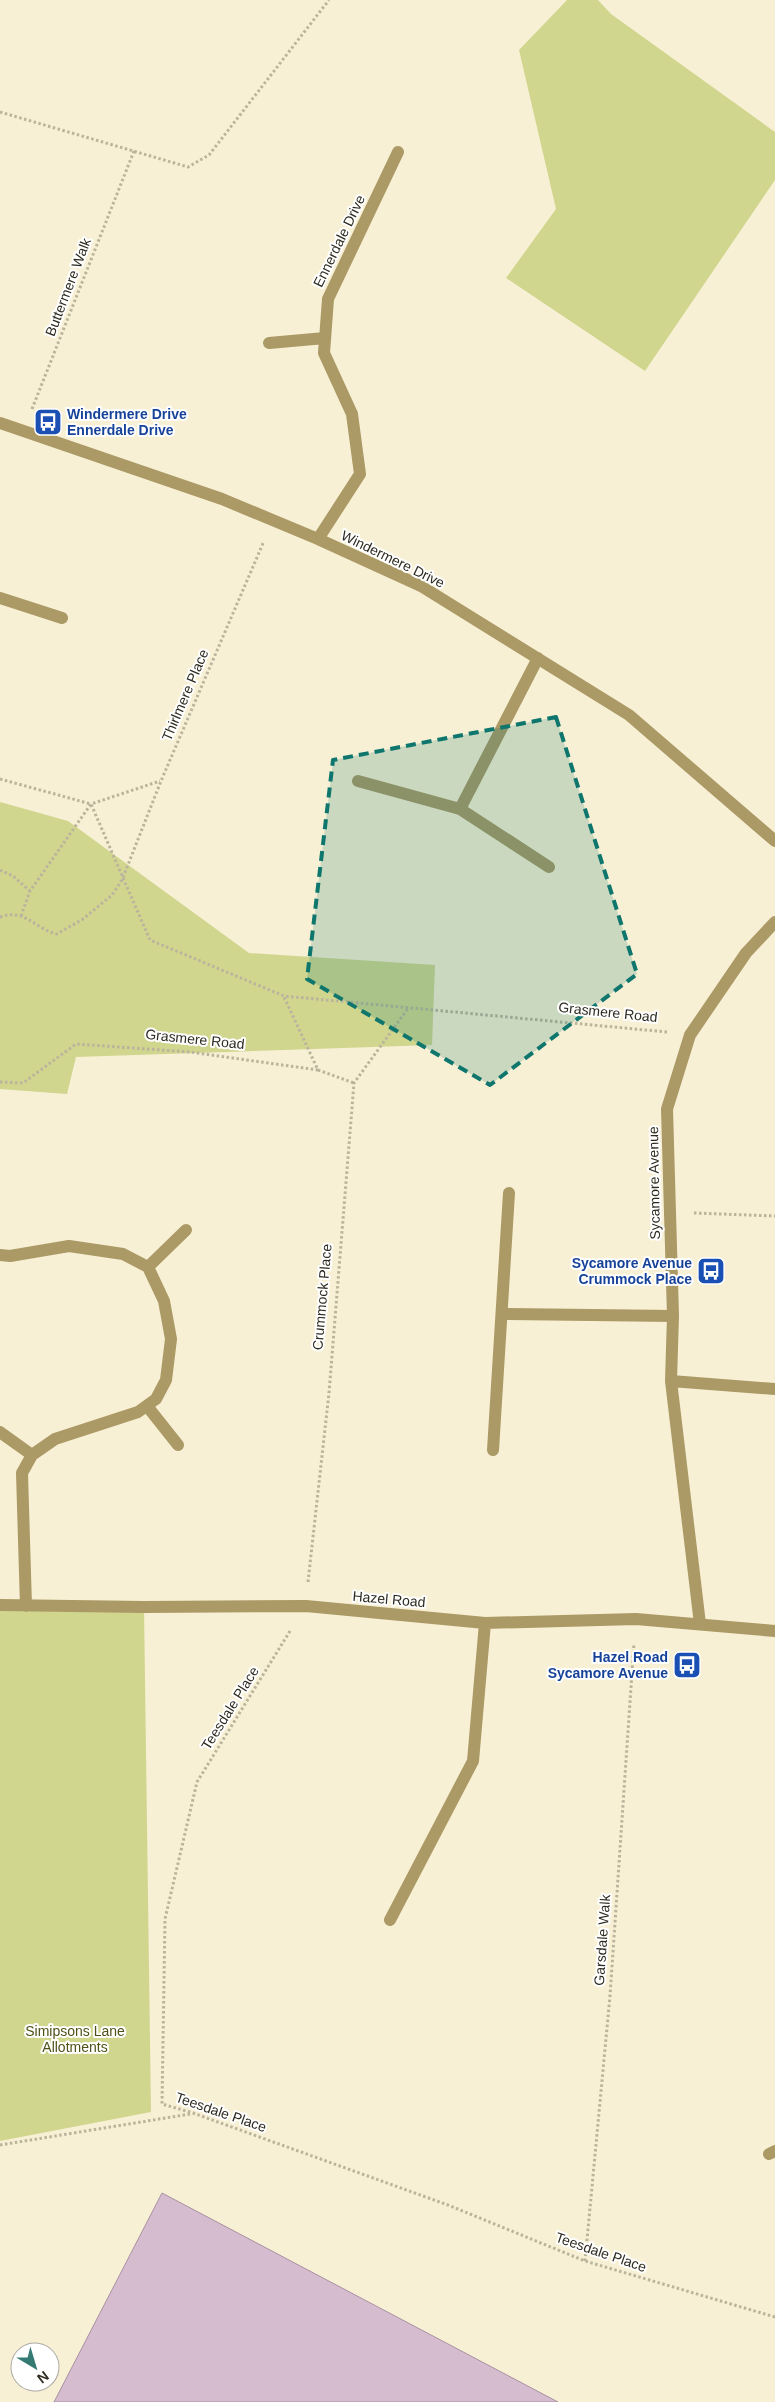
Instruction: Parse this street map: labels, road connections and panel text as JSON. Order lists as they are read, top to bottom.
{
  "streets": {
    "street": [
      "Ennerdale Drive",
      "Windermere Drive",
      "Sycamore Avenue",
      "Hazel Road"
    ],
    "path": [
      "Buttermere Walk",
      "Thirlmere Place",
      "Grasmere Road",
      "Crummock Place",
      "Teesdale Place",
      "Garsdale Walk"
    ]
  },
  "crossings": [
    ["Ennerdale Drive", "Windermere Drive"],
    ["Buttermere Walk", "Windermere Drive"],
    ["Windermere Drive", "Thirlmere Place"],
    ["Thirlmere Place", "Grasmere Road"],
    ["Grasmere Road", "Sycamore Avenue"],
    ["Grasmere Road", "Crummock Place"],
    ["Sycamore Avenue", "Hazel Road"],
    ["Crummock Place", "Hazel Road"],
    ["Crummock Place", "Teesdale Place"],
    ["Hazel Road", "Teesdale Place"],
    ["Hazel Road", "Garsdale Walk"],
    ["Teesdale Place", "Garsdale Walk"]
  ],
  "parks": ["Simipsons Lane Allotments"],
  "places": {
    "bus stop": ["Windermere Drive Ennerdale Drive", "Sycamore Avenue Crummock Place", "Hazel Road Sycamore Avenue"]
  },
  "north": "bottom right"
}
